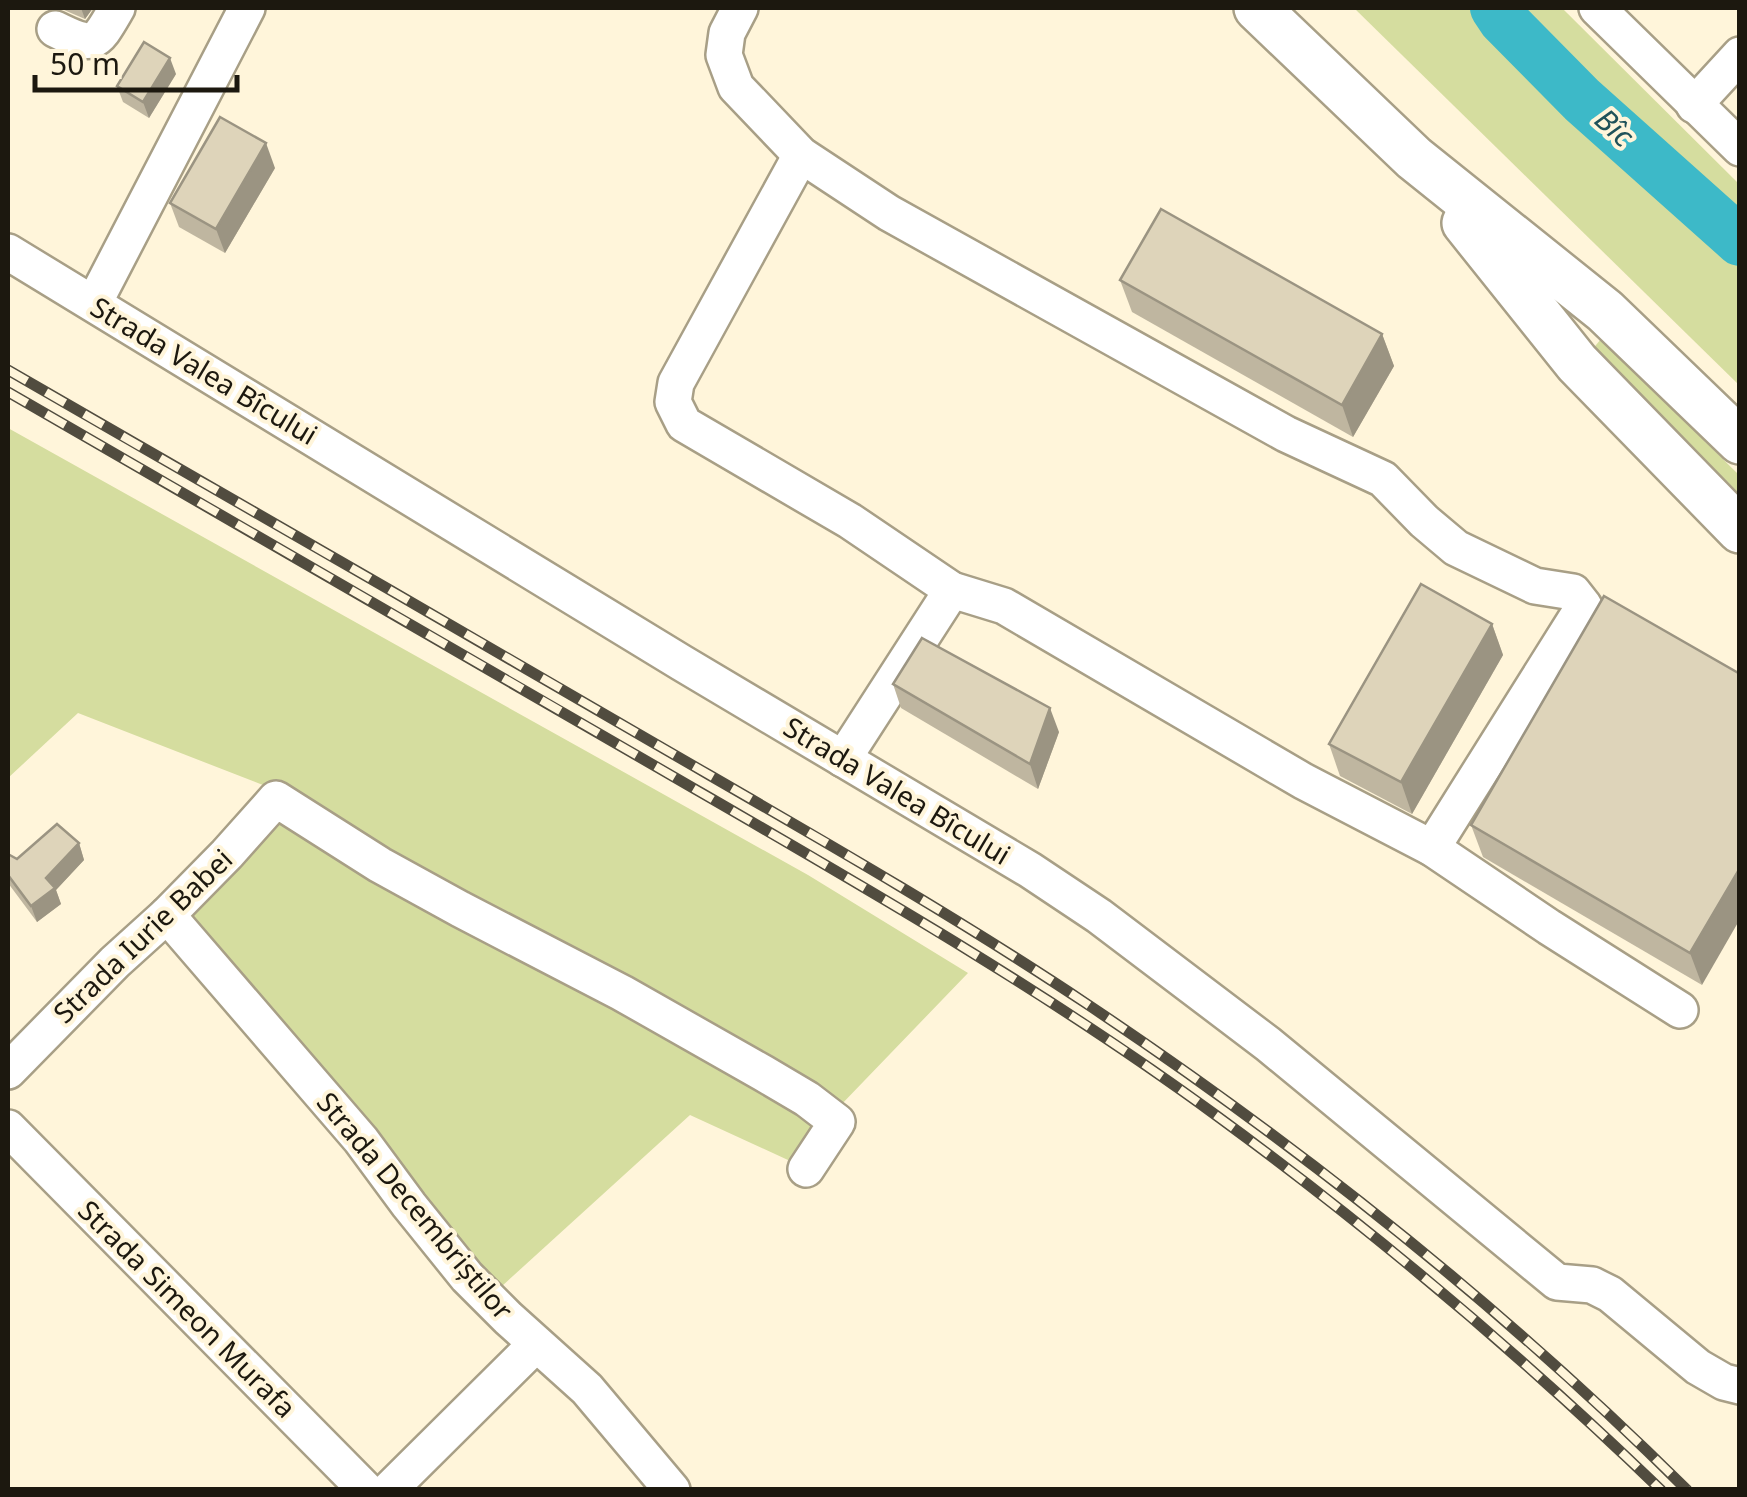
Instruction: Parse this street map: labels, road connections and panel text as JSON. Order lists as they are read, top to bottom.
{
  "streets": {
    "street": [
      "Strada Valea Bîcului",
      "Strada Iurie Babei",
      "Strada Decembriștilor",
      "Strada Simeon Murafa"
    ]
  },
  "crossings": [
    ["Strada Iurie Babei", "Strada Decembriștilor"]
  ],
  "water": ["Bîc"],
  "scale_bar": "50 m"
}
